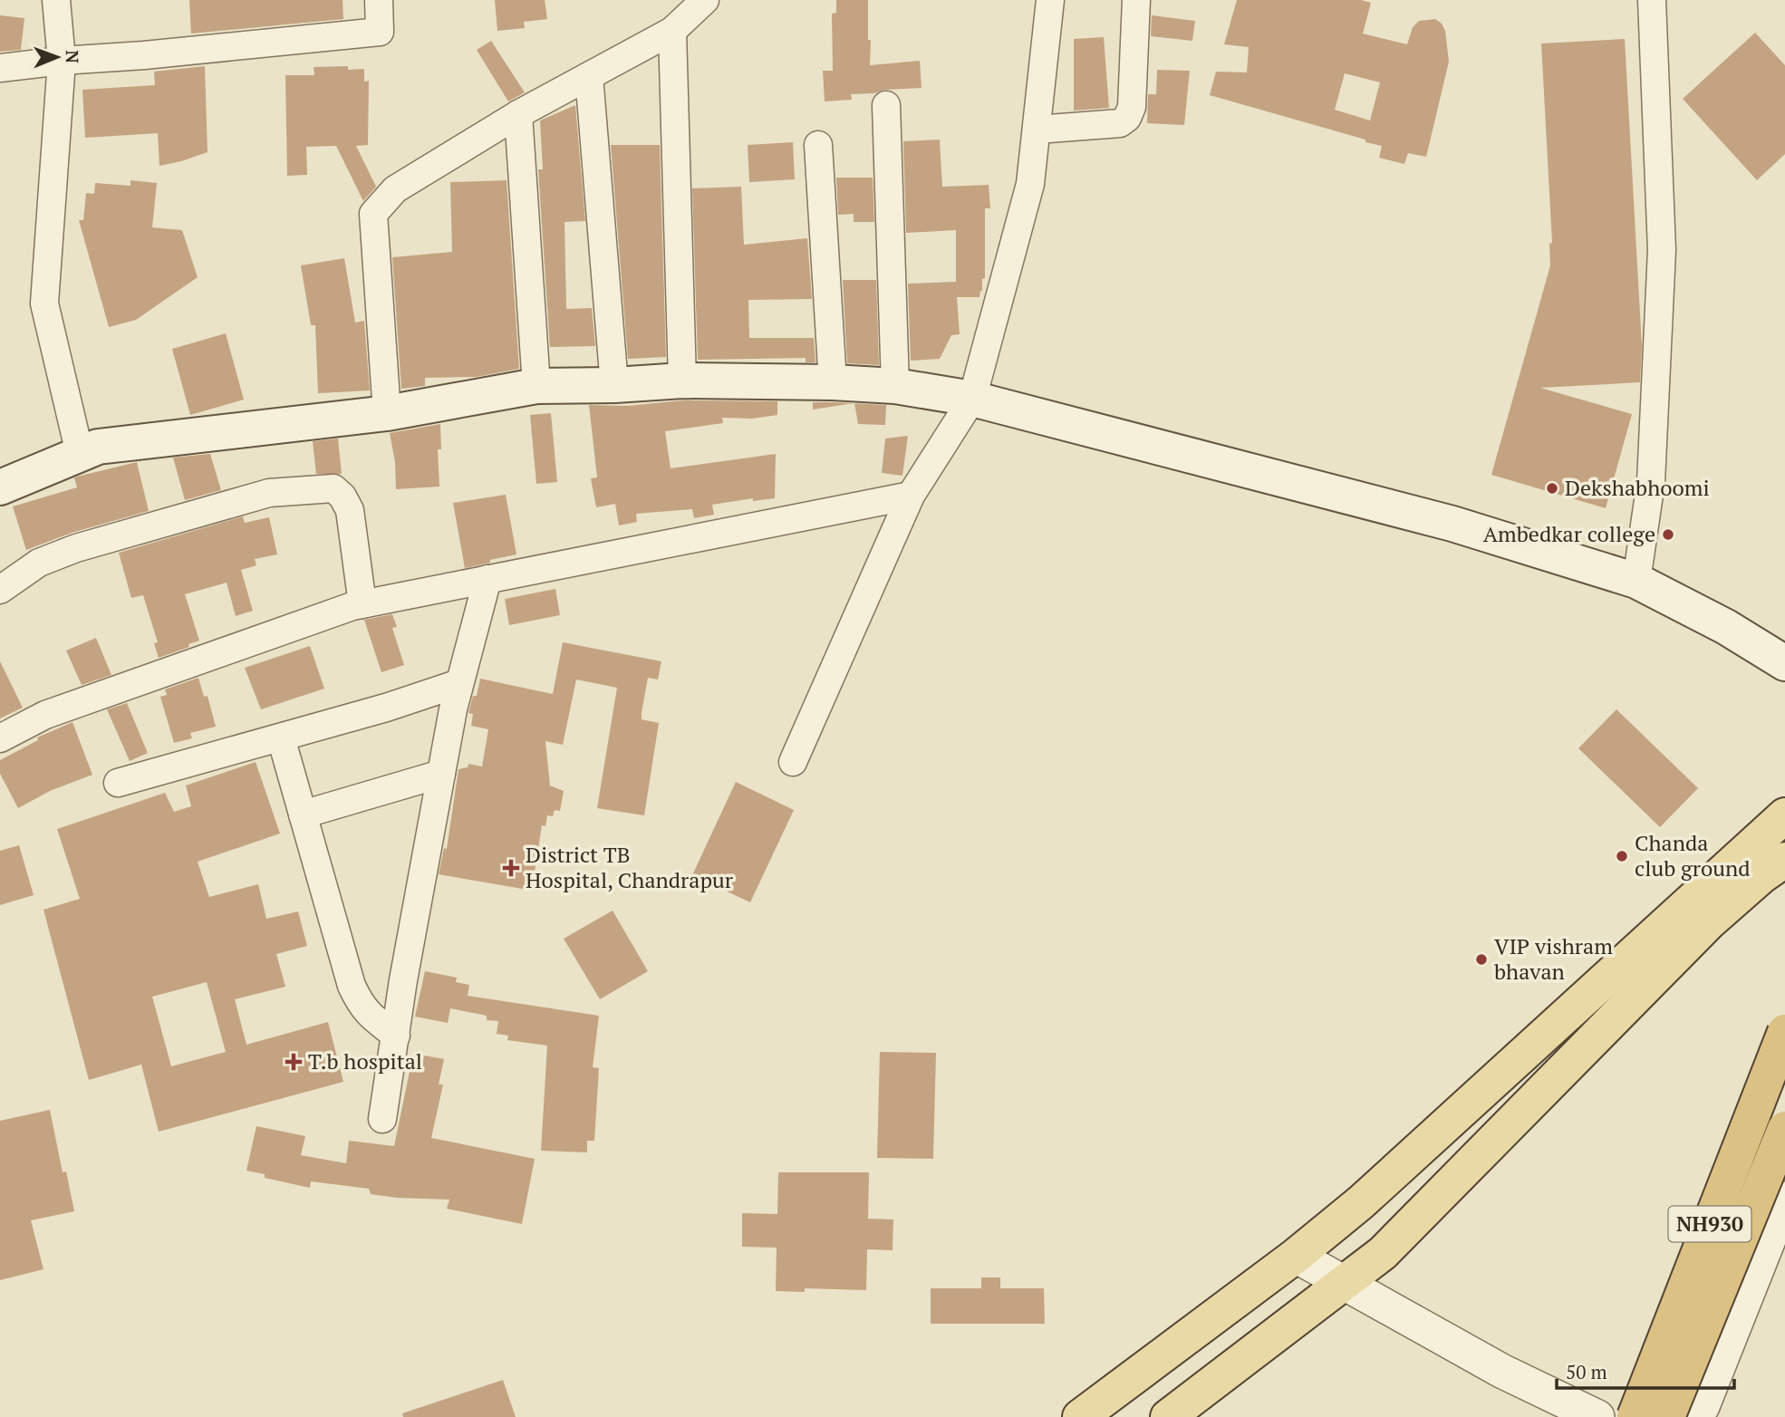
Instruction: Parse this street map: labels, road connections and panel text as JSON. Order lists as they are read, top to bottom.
{
  "streets": {
    "highway": ["NH930"]
  },
  "places": {
    "other": [
      "Dekshabhoomi",
      "Ambedkar college",
      "Chanda club ground",
      "VIP vishram bhavan"
    ],
    "health": ["District TB Hospital, Chandrapur", "T.b hospital"]
  },
  "scale_bar": "50 m",
  "north": "right"
}
